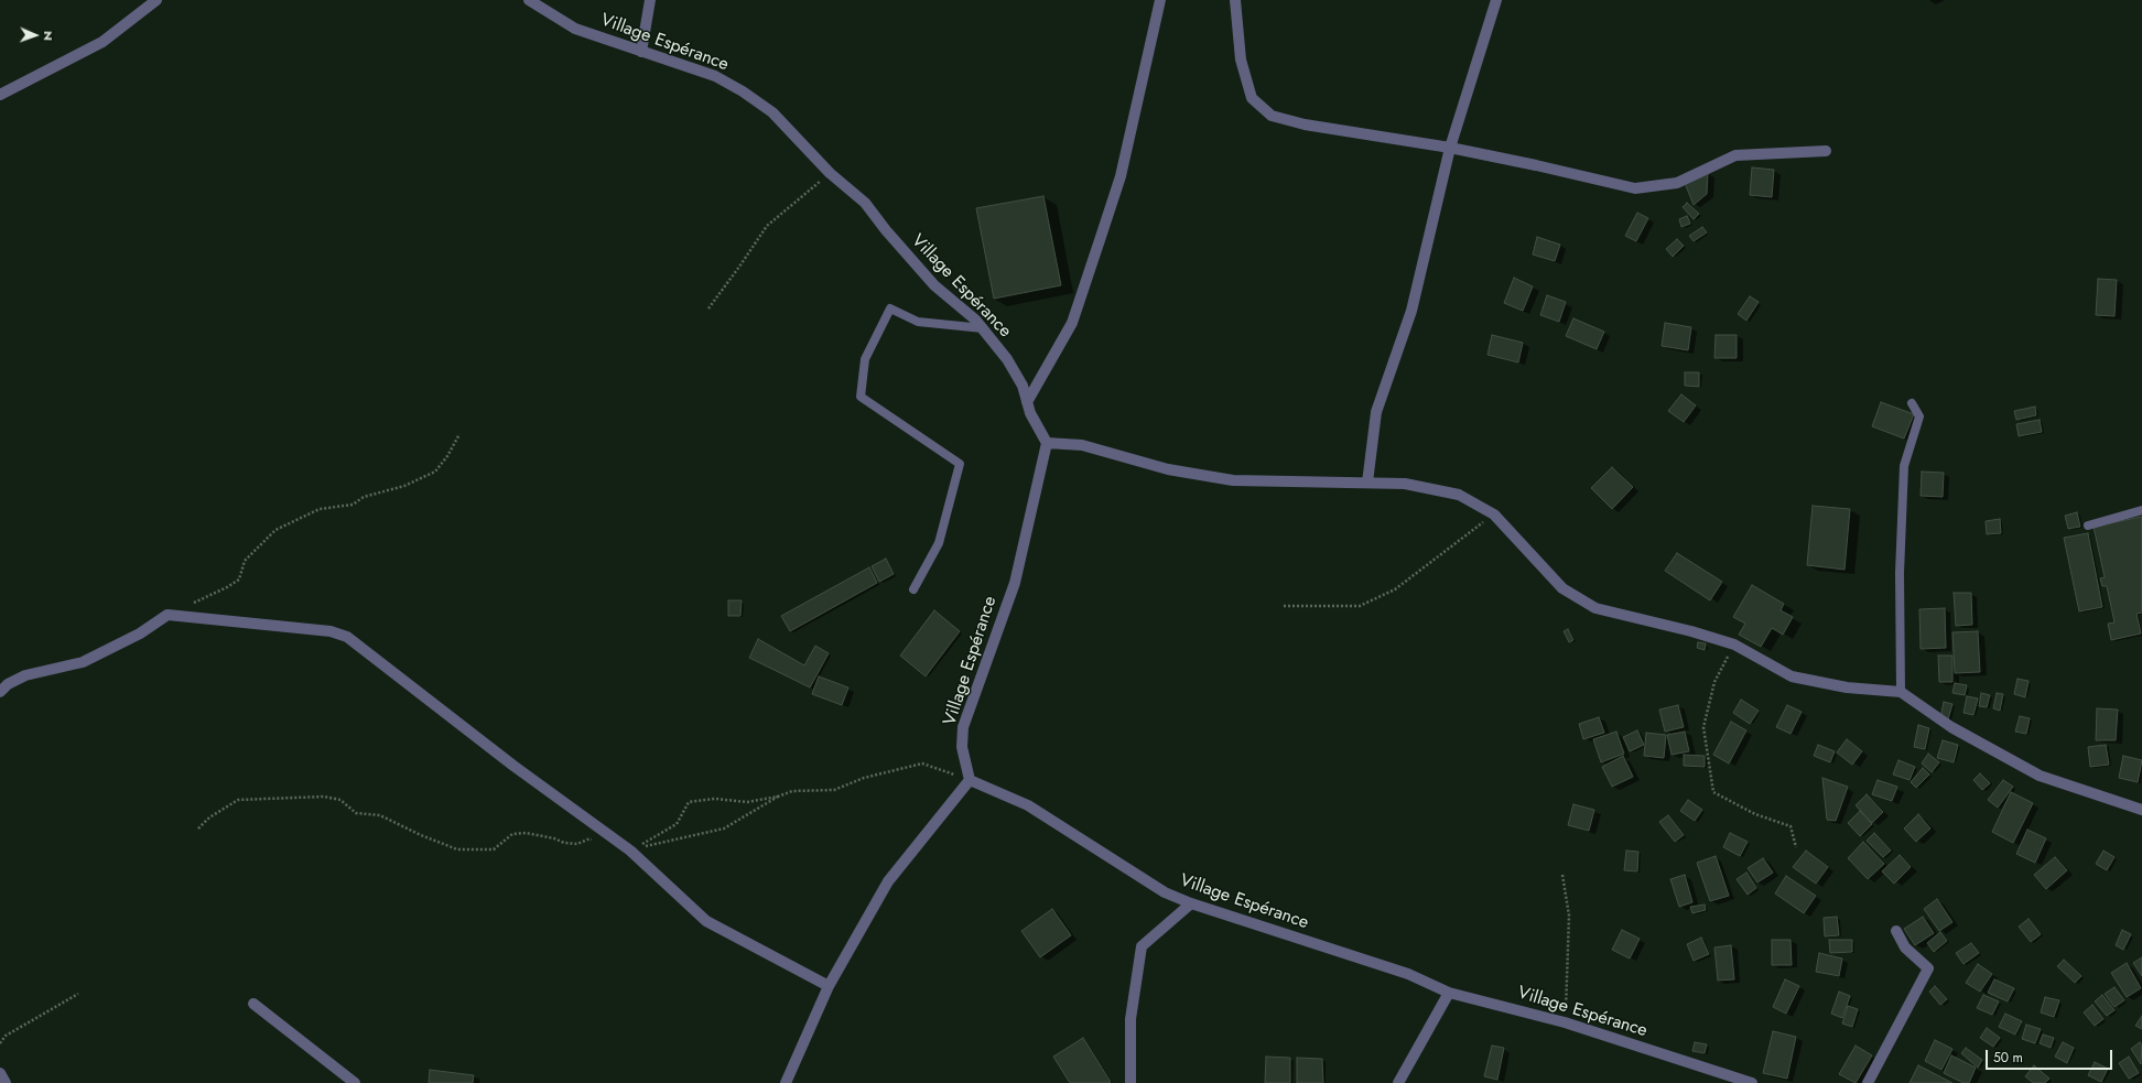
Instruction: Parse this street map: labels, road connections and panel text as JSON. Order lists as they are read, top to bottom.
{
  "streets": {
    "street": ["Village Espérance"]
  },
  "scale_bar": "50 m",
  "north": "right"
}
